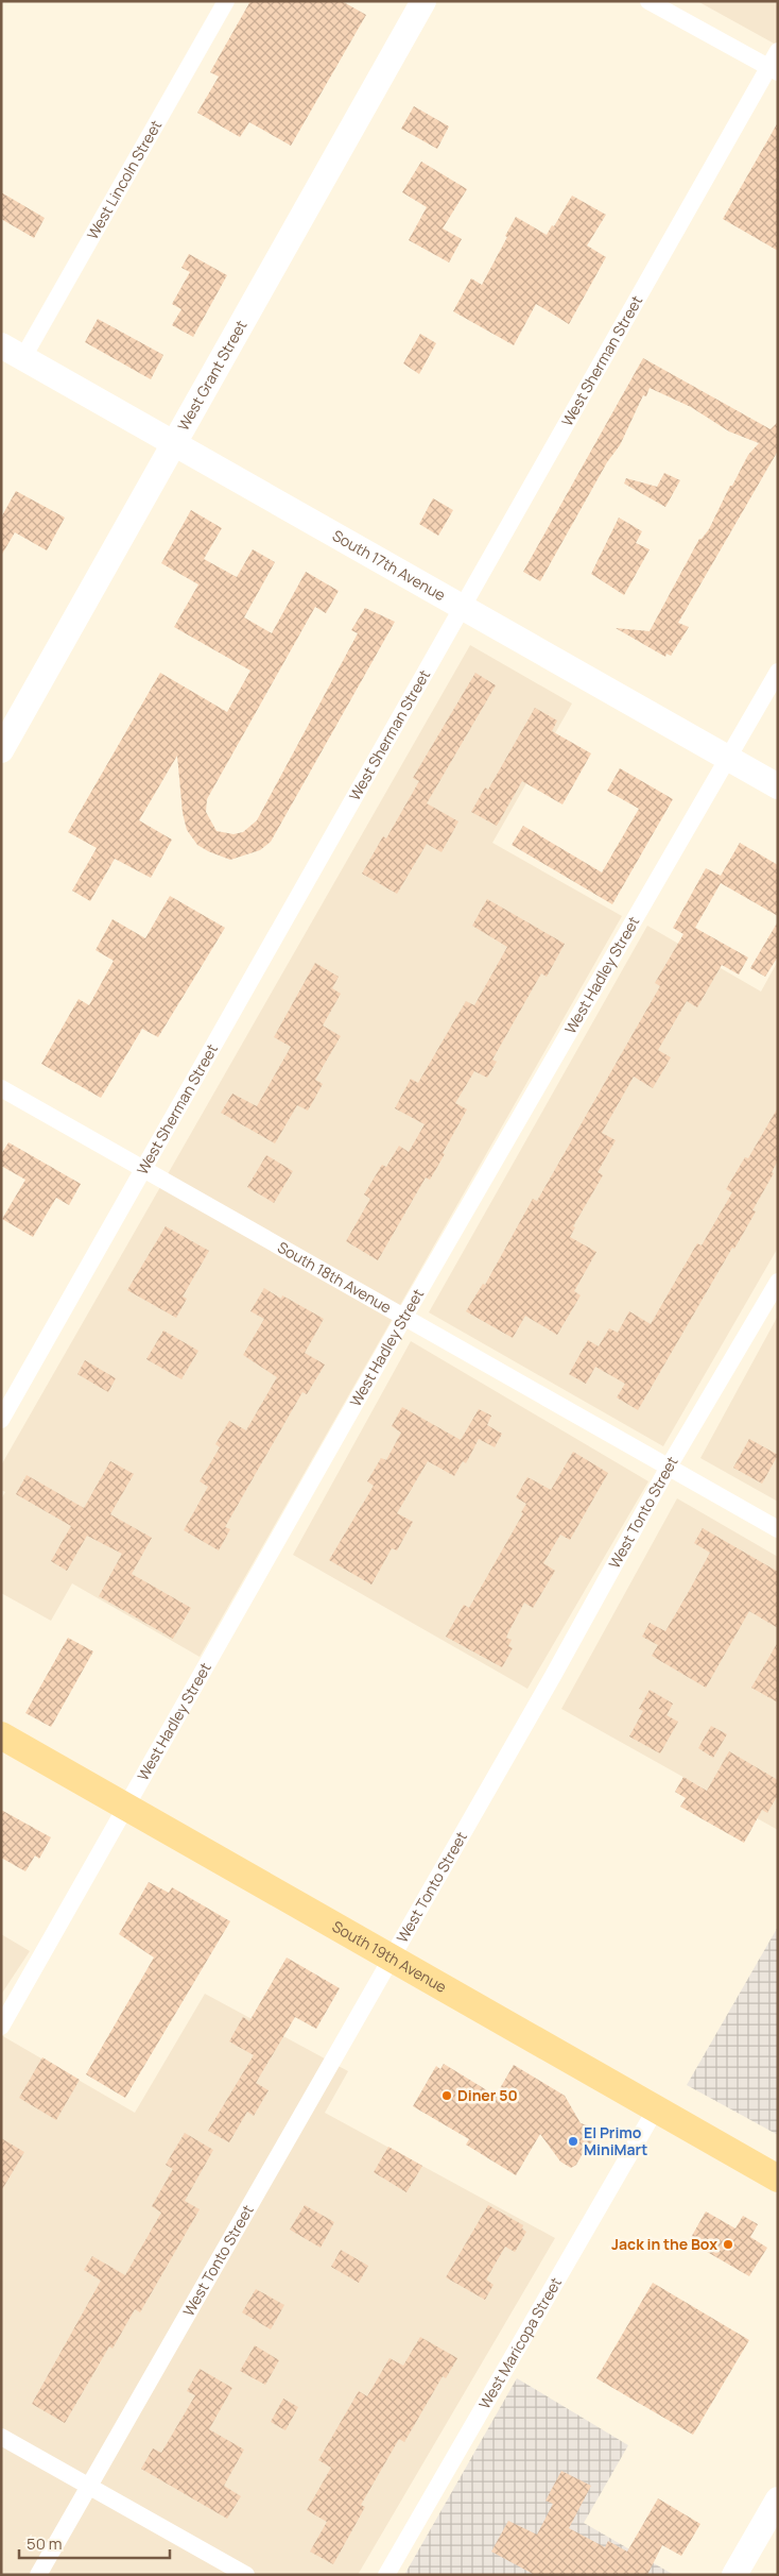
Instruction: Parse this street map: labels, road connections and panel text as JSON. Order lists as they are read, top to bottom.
{
  "streets": {
    "main road": ["West Grant Street", "South 17th Avenue", "South 19th Avenue"],
    "street": [
      "West Lincoln Street",
      "West Sherman Street",
      "West Hadley Street",
      "South 18th Avenue",
      "West Tonto Street",
      "West Maricopa Street"
    ]
  },
  "crossings": [
    ["West Lincoln Street", "South 17th Avenue"],
    ["West Sherman Street", "South 17th Avenue"],
    ["West Sherman Street", "South 18th Avenue"],
    ["West Grant Street", "South 17th Avenue"],
    ["South 17th Avenue", "West Hadley Street"],
    ["West Hadley Street", "South 18th Avenue"],
    ["West Hadley Street", "South 19th Avenue"],
    ["South 18th Avenue", "West Tonto Street"],
    ["West Tonto Street", "South 19th Avenue"],
    ["South 19th Avenue", "West Maricopa Street"]
  ],
  "places": ["Diner 50", "El Primo MiniMart", "Jack in the Box"],
  "scale_bar": "50 m"
}
